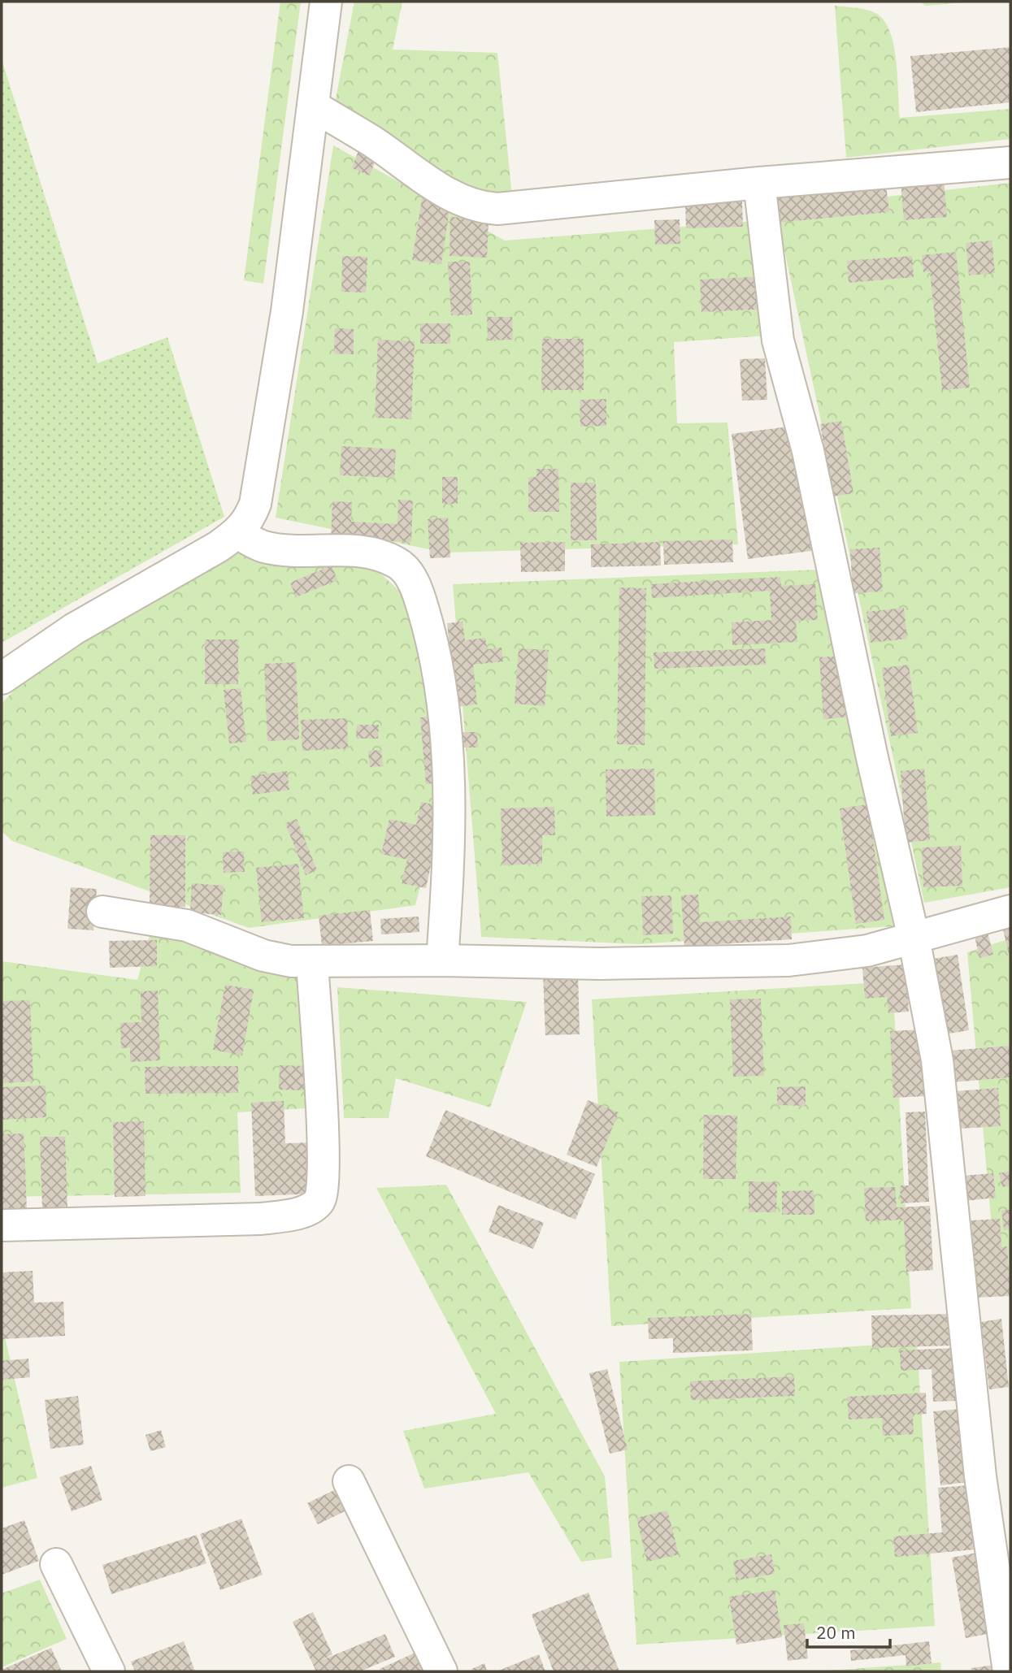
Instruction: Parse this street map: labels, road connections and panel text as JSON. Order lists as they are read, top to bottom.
{
  "scale_bar": "20 m"
}
